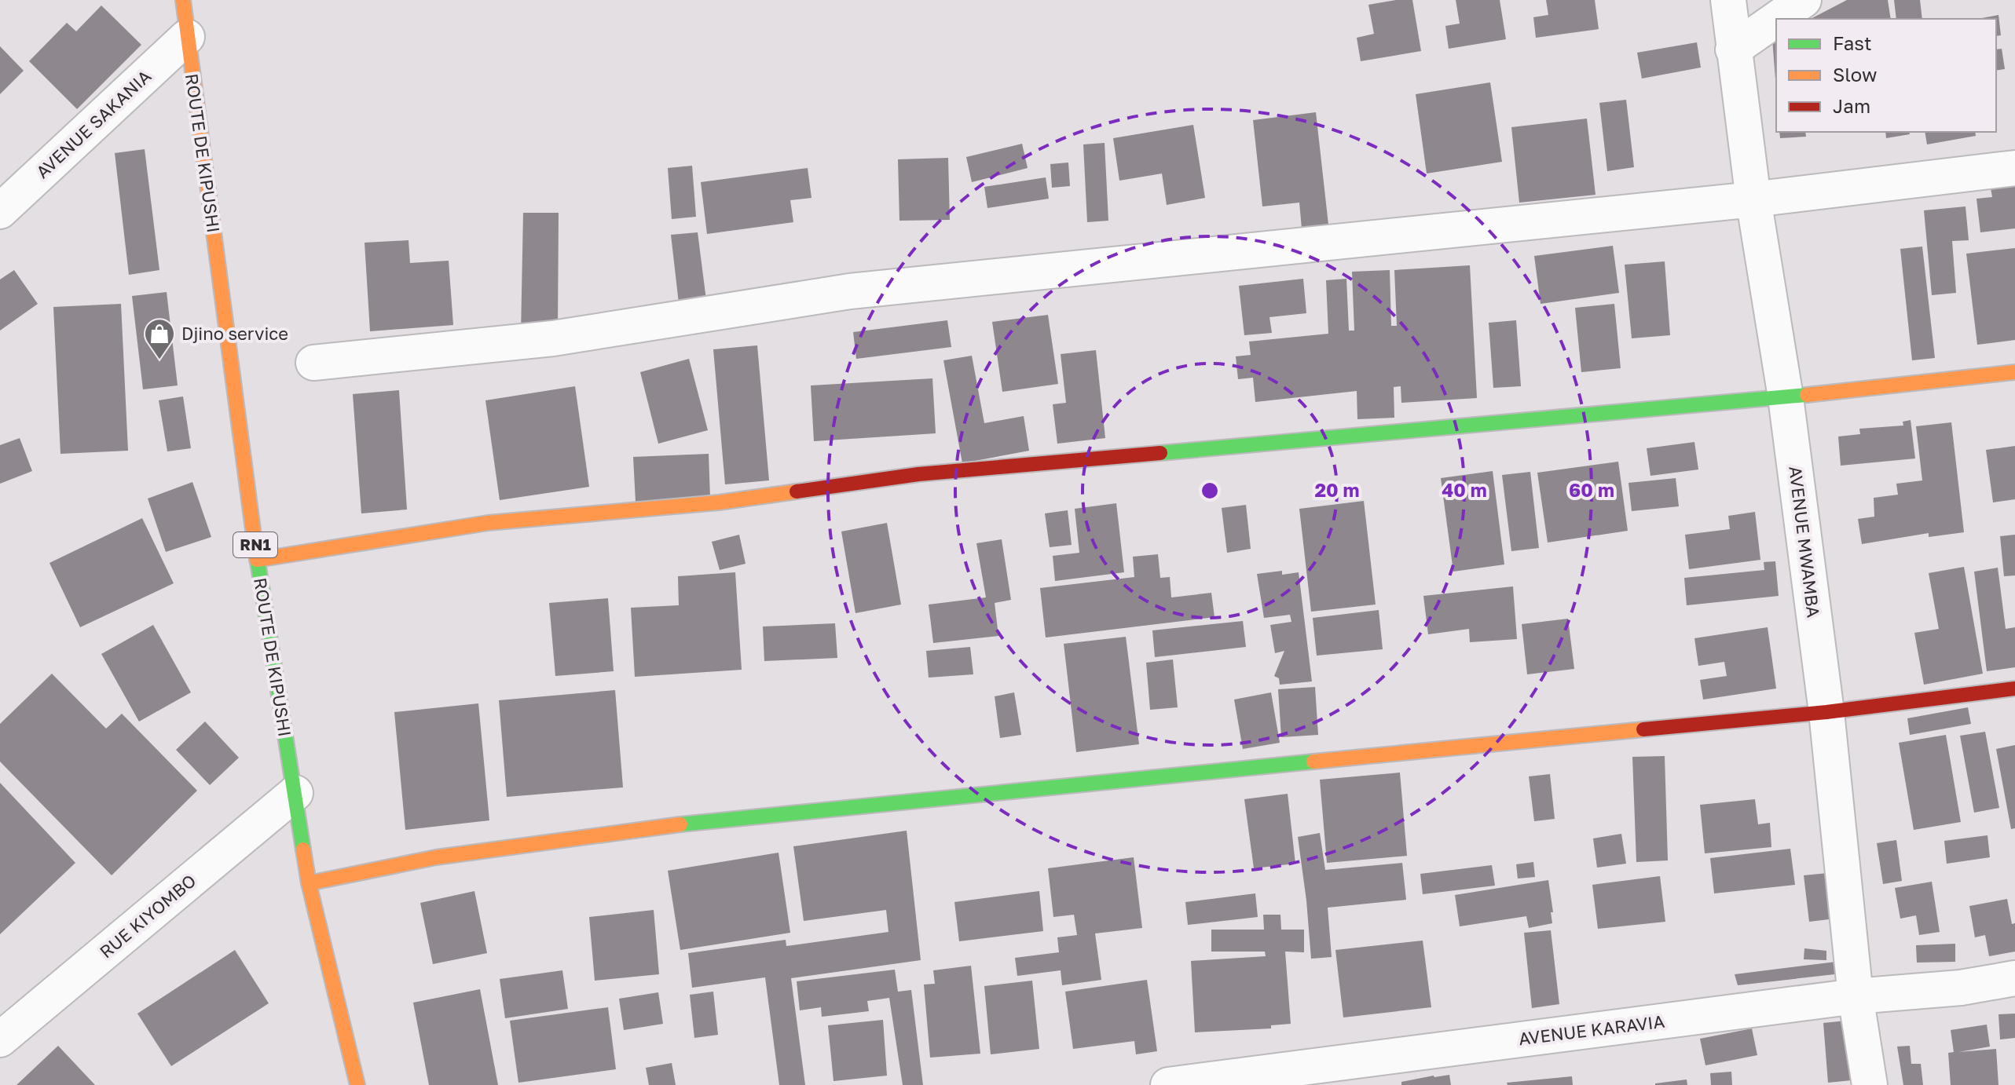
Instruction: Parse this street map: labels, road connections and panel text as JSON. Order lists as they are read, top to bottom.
{
  "streets": {
    "main road": ["ROUTE DE KIPUSHI", "RN1"],
    "street": [
      "AVENUE SAKANIA",
      "AVENUE MWAMBA",
      "RUE KIYOMBO",
      "AVENUE KARAVIA"
    ]
  },
  "crossings": [
    ["AVENUE SAKANIA", "ROUTE DE KIPUSHI"],
    ["ROUTE DE KIPUSHI", "RUE KIYOMBO"],
    ["AVENUE MWAMBA", "AVENUE KARAVIA"]
  ],
  "places": {
    "shop": ["Djino service"]
  },
  "legend": ["Fast", "Slow", "Jam"],
  "rings": ["20 m", "40 m", "60 m"]
}
